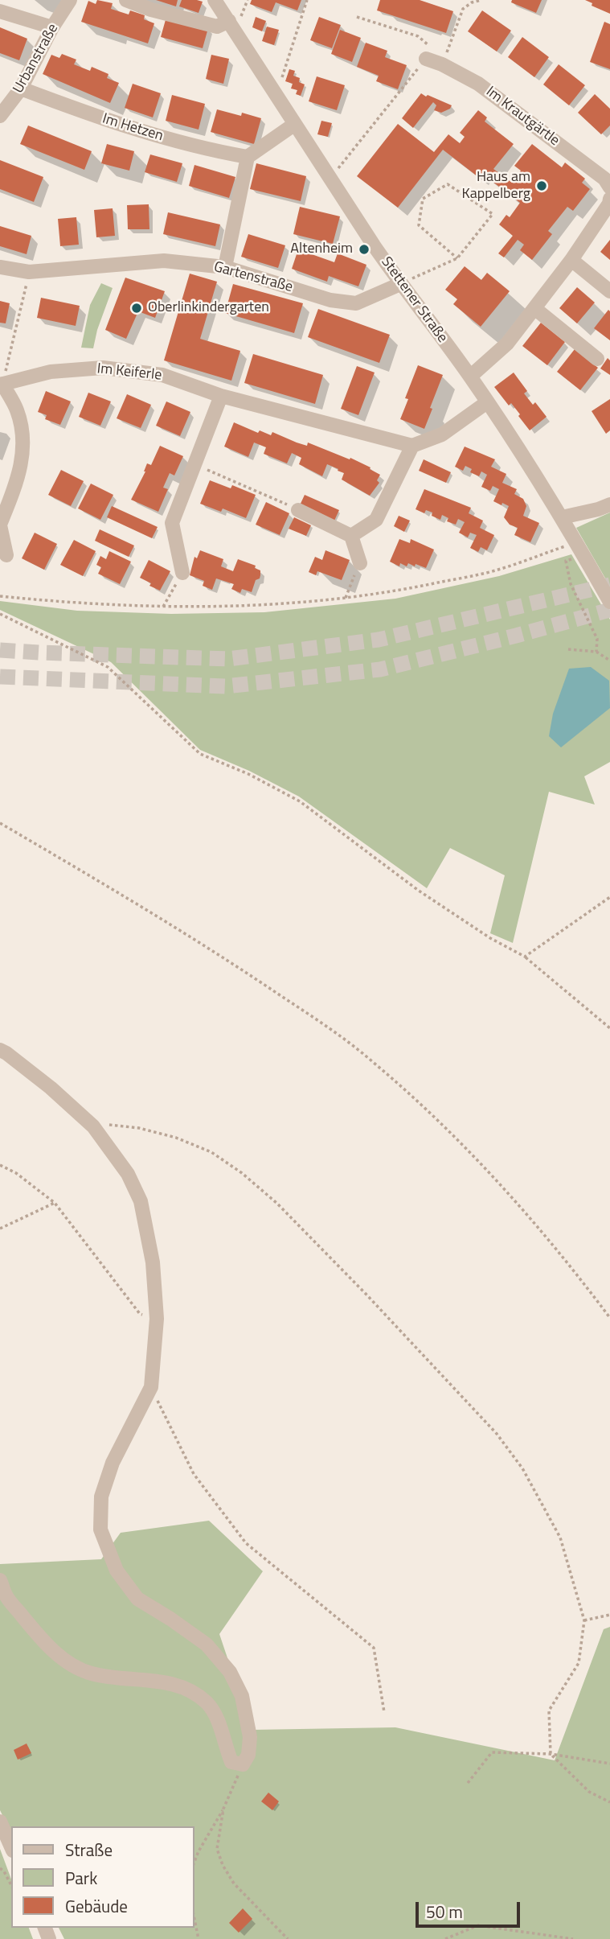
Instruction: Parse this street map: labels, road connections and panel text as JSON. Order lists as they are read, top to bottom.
{
  "streets": {
    "street": [
      "Urbanstraße",
      "Im Krautgärtle",
      "Im Hetzen",
      "Gartenstraße",
      "Stettener Straße",
      "Im Keiferle"
    ]
  },
  "crossings": [
    ["Urbanstraße", "Im Hetzen"],
    ["Gartenstraße", "Stettener Straße"]
  ],
  "places": ["Haus am Kappelberg", "Altenheim", "Oberlinkindergarten"],
  "legend": ["Straße", "Park", "Gebäude"],
  "scale_bar": "50 m"
}
